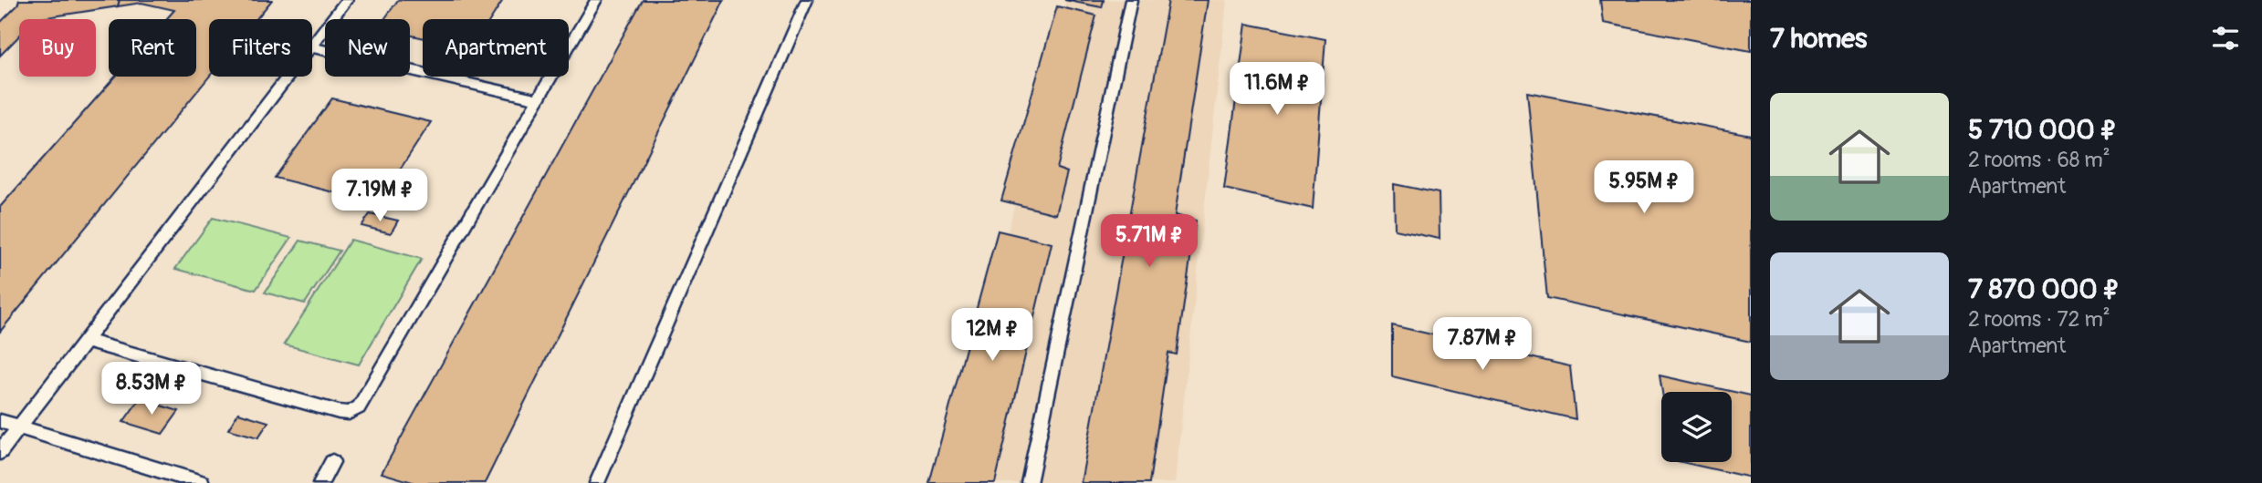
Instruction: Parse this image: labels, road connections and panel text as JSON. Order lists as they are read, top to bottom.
{
  "page": {
    "heading": "7 homes",
    "chip": [
      "Buy",
      "Rent",
      "Filters",
      "New",
      "Apartment"
    ],
    "price": [
      "11.6M ₽",
      "5.95M ₽",
      "7.19M ₽",
      "5.71M ₽",
      "12M ₽",
      "7.87M ₽",
      "8.53M ₽"
    ],
    "list": [
      {
        "name": "5 710 000 ₽",
        "note": "2 rooms · 68 m² · Apartment"
      },
      {
        "name": "7 870 000 ₽",
        "note": "2 rooms · 72 m² · Apartment"
      }
    ]
  }
}
